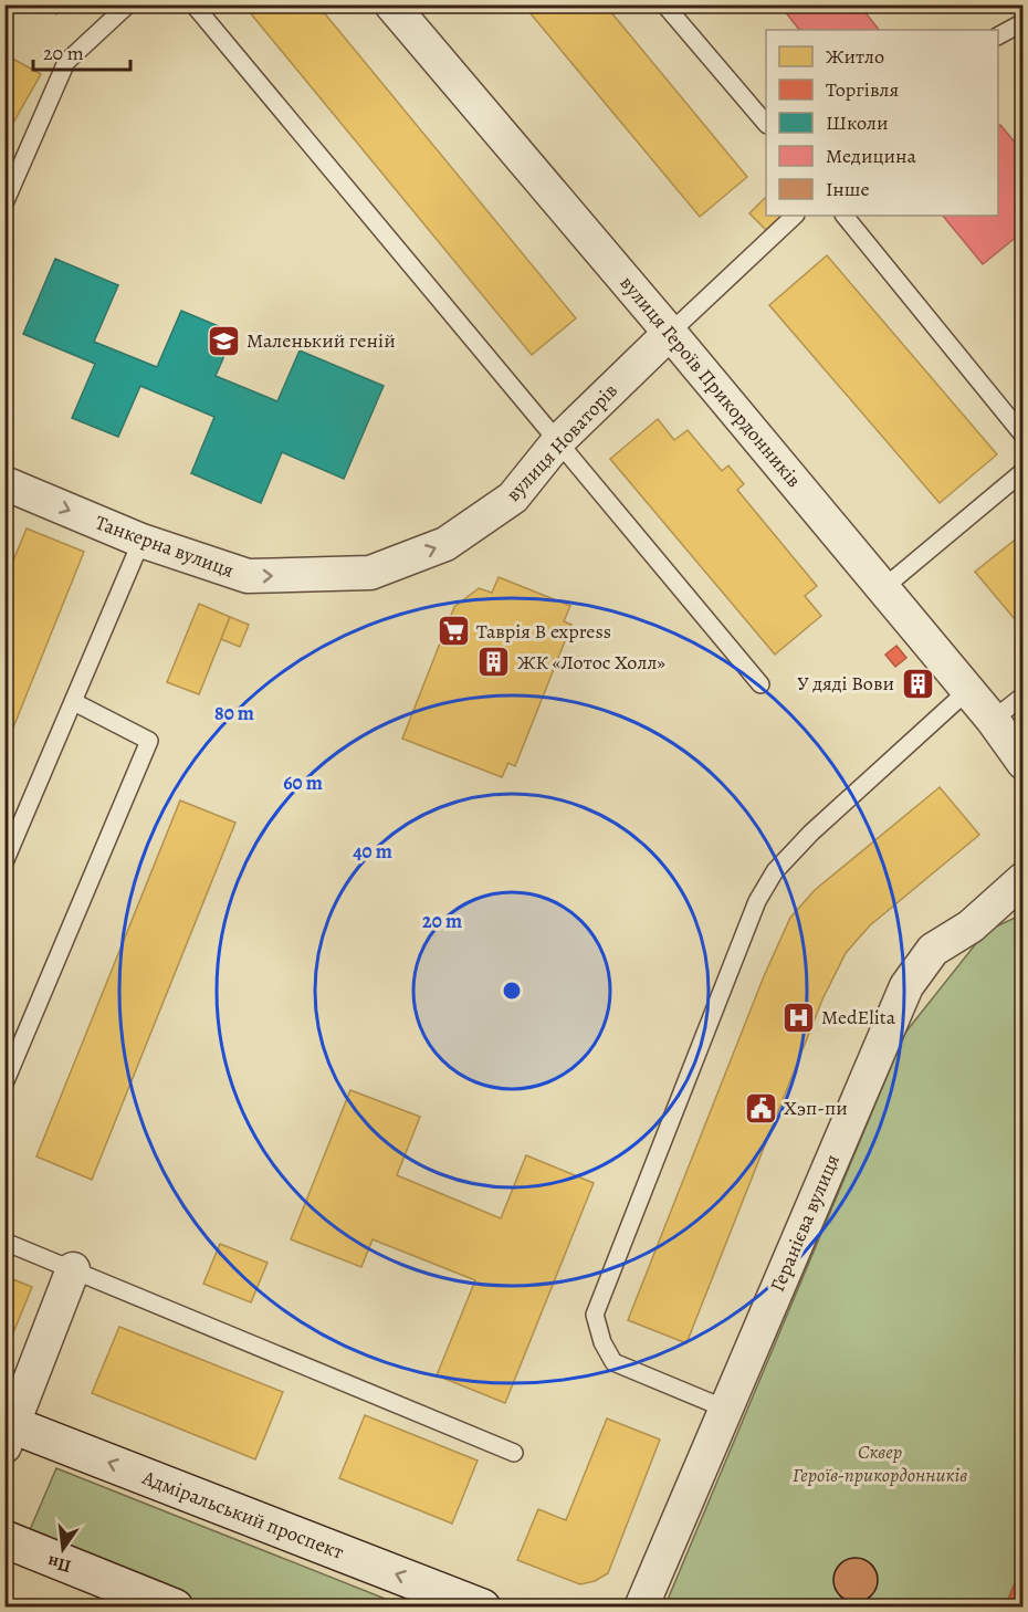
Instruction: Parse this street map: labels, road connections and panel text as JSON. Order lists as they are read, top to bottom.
{
  "streets": {
    "main road": ["Адміральський проспект"],
    "street": [
      "вулиця Героїв Прикордонників",
      "вулиця Новаторів",
      "Танкерна вулиця",
      "Геранієва вулиця"
    ]
  },
  "crossings": [
    ["вулиця Героїв Прикордонників", "вулиця Новаторів"],
    ["вулиця Новаторів", "Танкерна вулиця"]
  ],
  "one_way": ["вулиця Новаторів", "Танкерна вулиця"],
  "parks": ["Сквер Героїв-прикордонників"],
  "places": {
    "school or university": ["Маленький геній"],
    "supermarket": ["Таврія В express"],
    "building": ["ЖК «Лотос Холл»", "У дяді Вови"],
    "hospital": ["MedElita"],
    "public building": ["Хэп-пи"]
  },
  "legend": [
    "Житло",
    "Торгівля",
    "Школи",
    "Медицина",
    "Інше"
  ],
  "scale_bar": "20 m",
  "north": "bottom",
  "rings": [
    "80 m",
    "60 m",
    "40 m",
    "20 m"
  ]
}
